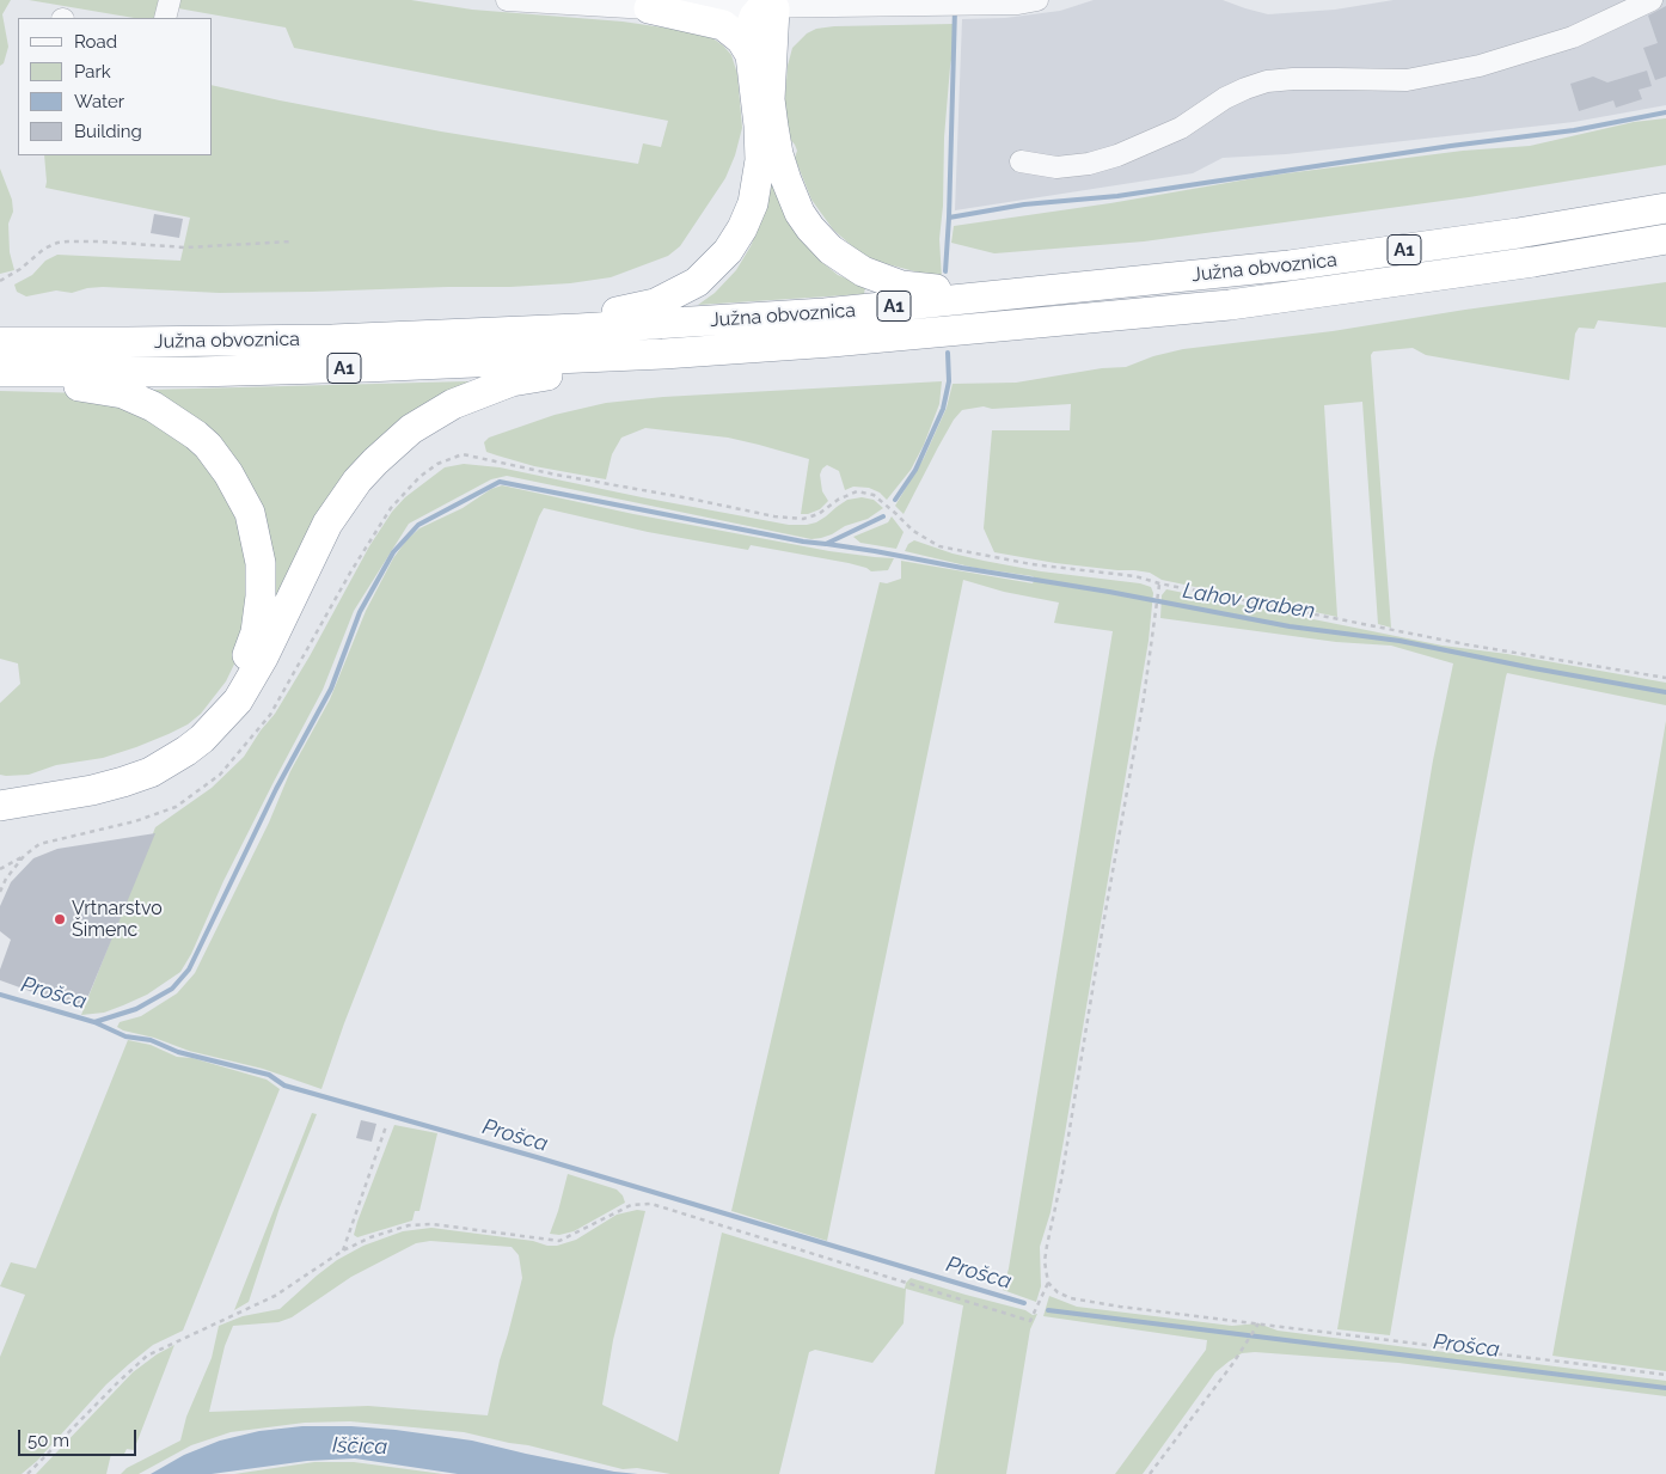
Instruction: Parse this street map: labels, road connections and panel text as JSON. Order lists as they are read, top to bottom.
{
  "streets": {
    "highway": ["A1", "Južna obvoznica"]
  },
  "water": ["Lahov graben", "Prošca", "Iščica"],
  "places": ["Vrtnarstvo Šimenc"],
  "legend": [
    "Road",
    "Park",
    "Water",
    "Building"
  ],
  "scale_bar": "50 m"
}
